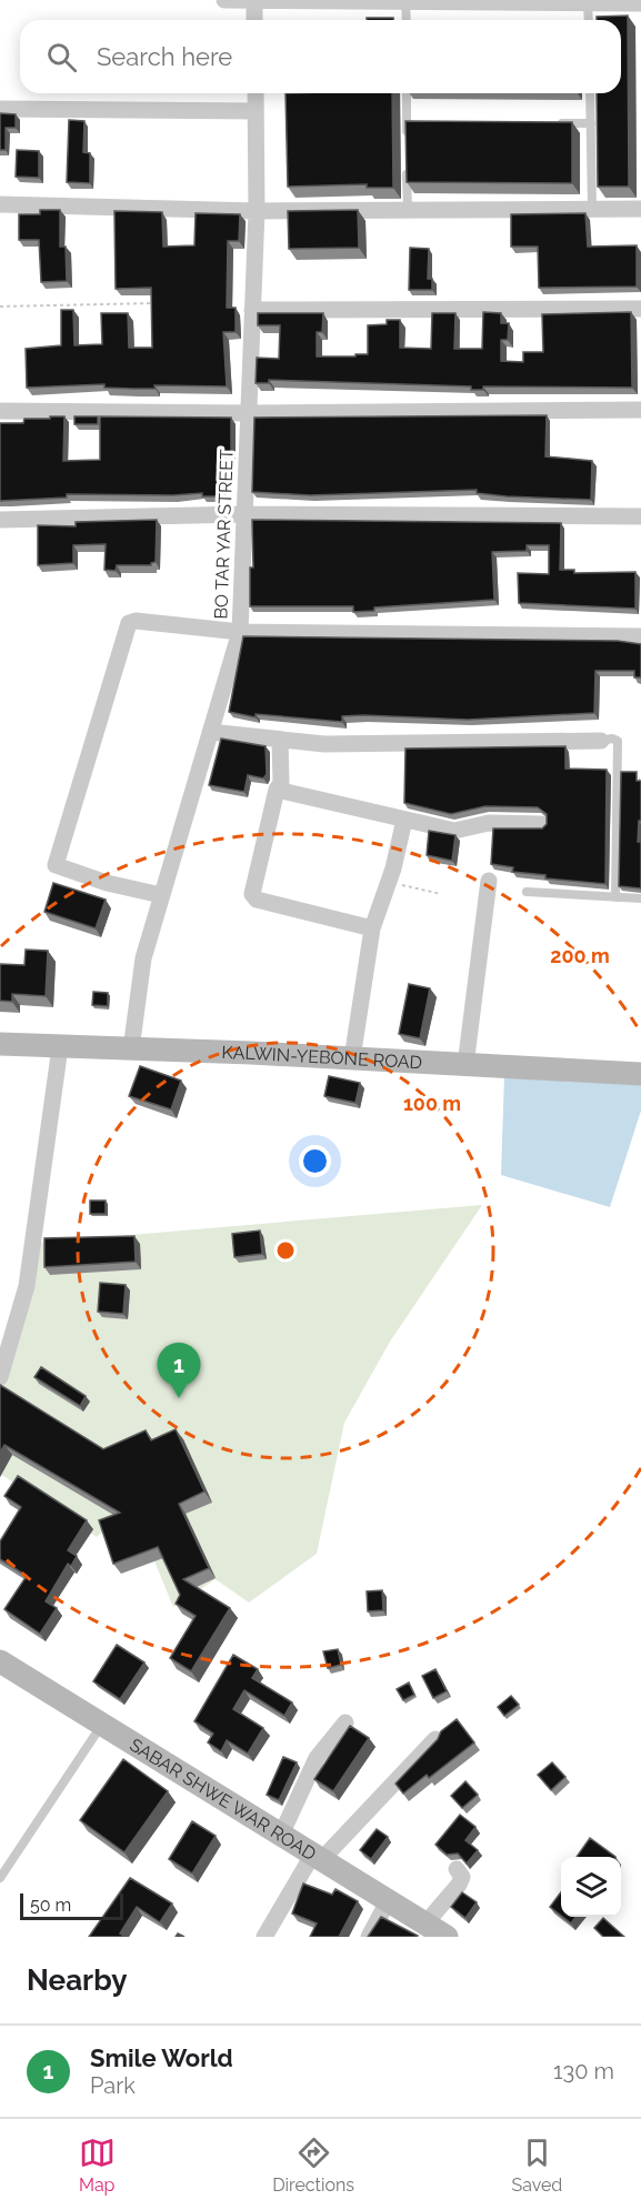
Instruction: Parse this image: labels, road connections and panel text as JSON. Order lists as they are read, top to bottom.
{
  "streets": {
    "street": ["BO TAR YAR STREET", "KALWIN-YEBONE ROAD", "SABAR SHWE WAR ROAD"]
  },
  "crossings": [
    ["BO TAR YAR STREET", "KALWIN-YEBONE ROAD"]
  ],
  "scale_bar": "50 m",
  "page": {
    "search": "Search here",
    "pins": "1",
    "scale": "50 m",
    "heading": "Nearby",
    "list": [
      {
        "mark": "1",
        "name": "Smile World",
        "note": "Park",
        "value": "130 m"
      }
    ],
    "nav": ["Map", "Directions", "Saved"]
  },
  "rings": ["200 m", "100 m"]
}
